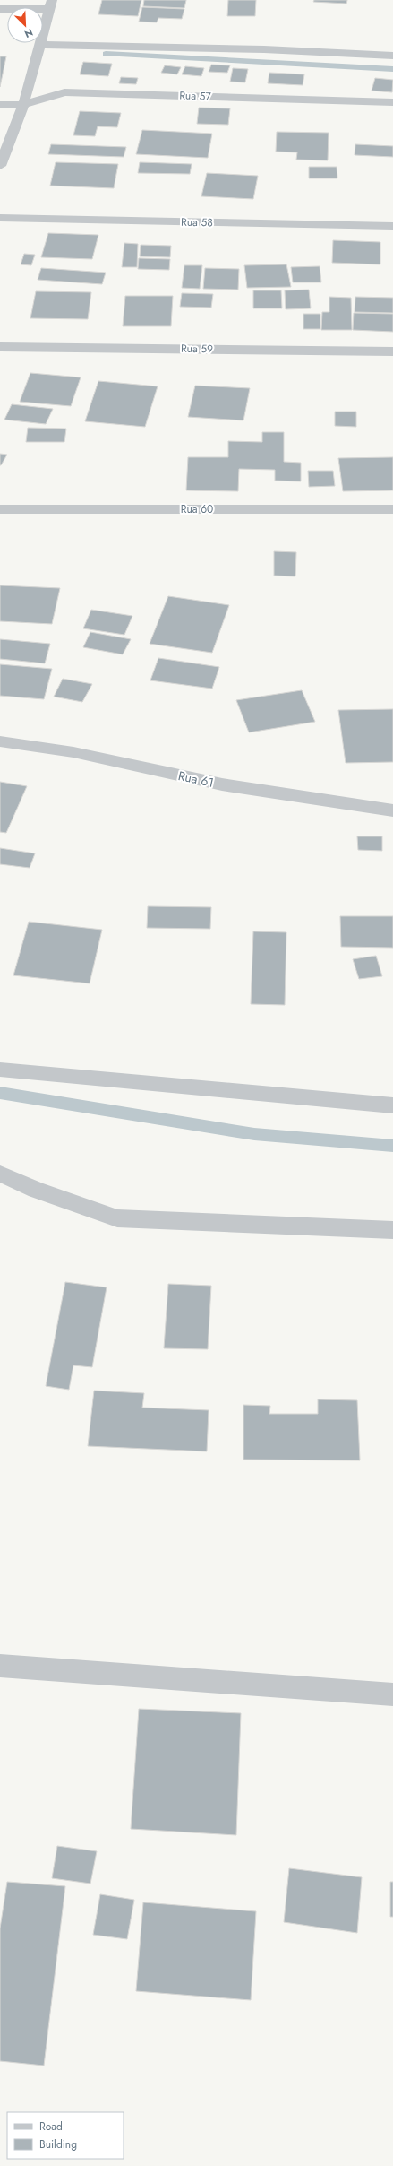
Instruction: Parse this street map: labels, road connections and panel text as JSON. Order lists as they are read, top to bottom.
{
  "streets": {
    "street": [
      "Rua 57",
      "Rua 58",
      "Rua 59",
      "Rua 60",
      "Rua 61"
    ]
  },
  "legend": ["Road", "Building"],
  "north": "bottom right"
}
